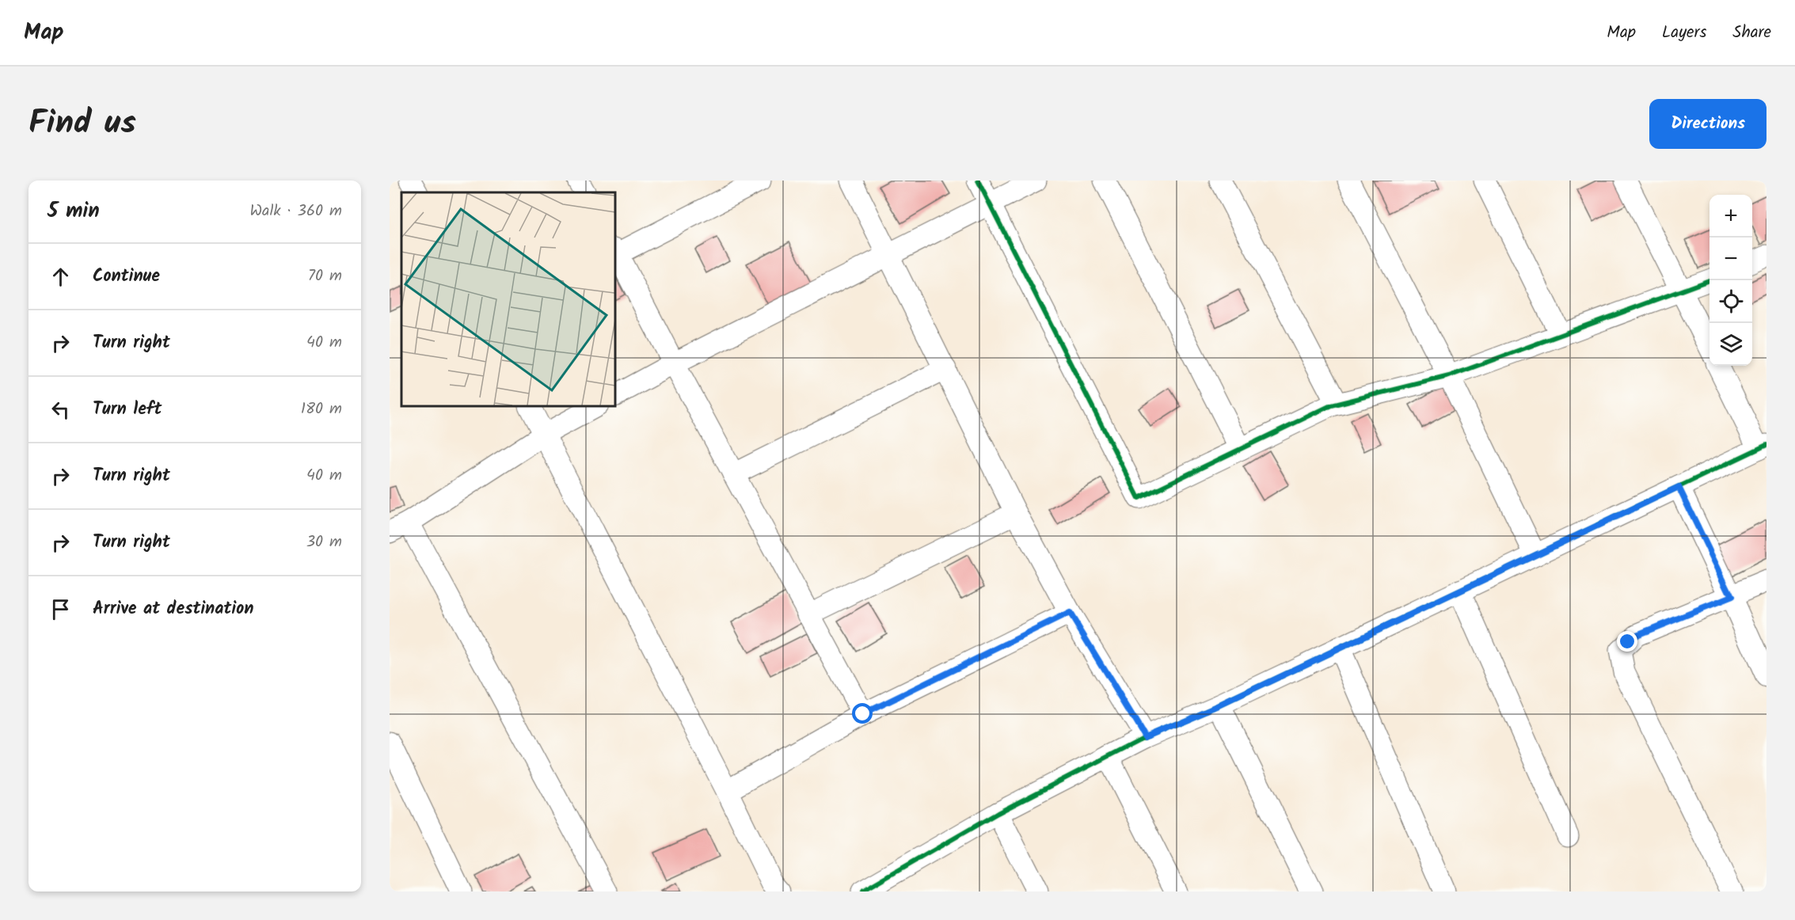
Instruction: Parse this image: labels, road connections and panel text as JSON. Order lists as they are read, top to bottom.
{
  "page": {
    "header": "Map",
    "nav": ["Map", "Layers", "Share"],
    "title": "Find us",
    "buttons": "Directions",
    "heading": ["5 min", "Walk · 360 m"],
    "map_buttons": ["+", "−"],
    "list": [
      ["Continue", "70 m"],
      ["Turn right", "40 m"],
      ["Turn left", "180 m"],
      ["Turn right", "40 m"],
      ["Turn right", "30 m"],
      "Arrive at destination"
    ]
  }
}
